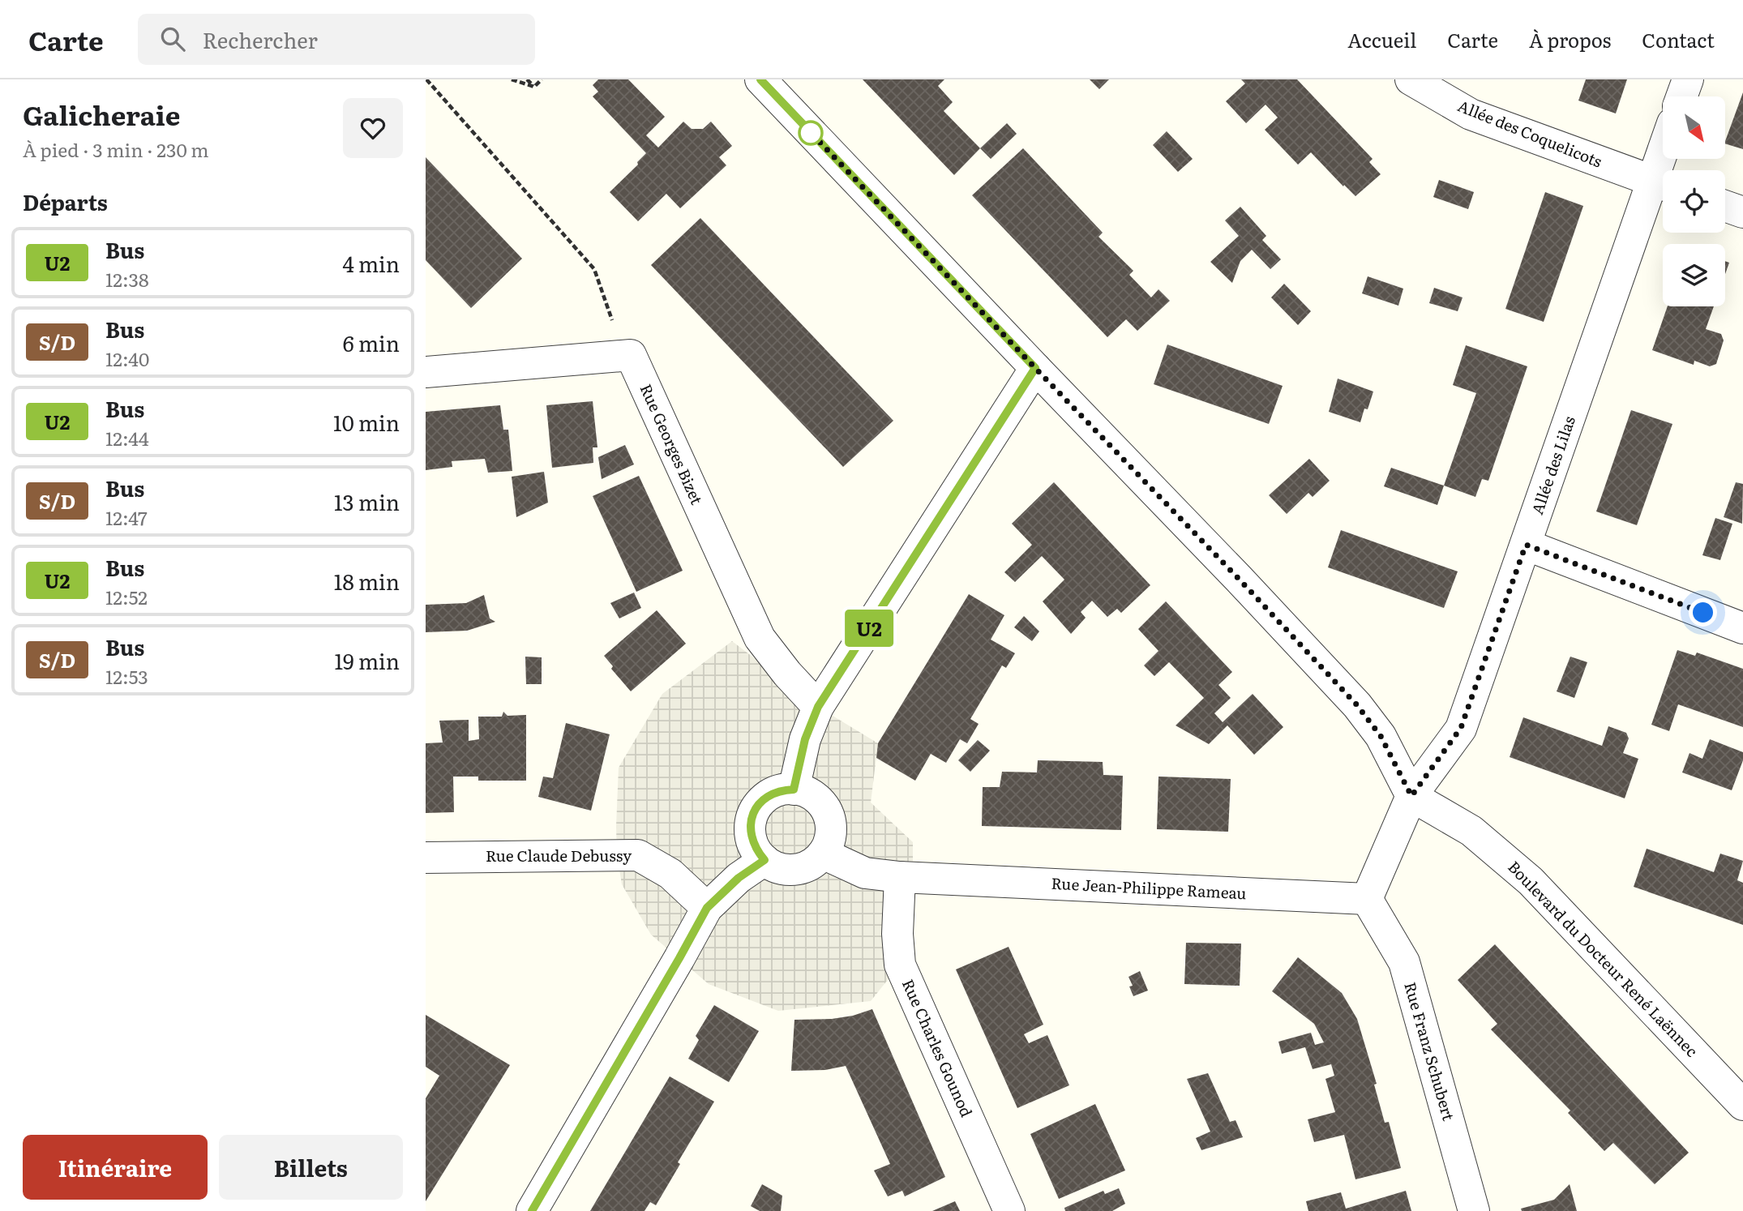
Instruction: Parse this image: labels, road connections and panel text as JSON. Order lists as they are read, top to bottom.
{
  "streets": {
    "street": [
      "Allée des Coquelicots",
      "Rue Georges Bizet",
      "Allée des Lilas",
      "Rue Claude Debussy",
      "Rue Jean-Philippe Rameau",
      "Boulevard du Docteur René Laënnec",
      "Rue Charles Gounod",
      "Rue Franz Schubert"
    ]
  },
  "crossings": [
    ["Allée des Coquelicots", "Allée des Lilas"],
    ["Allée des Lilas", "Boulevard du Docteur René Laënnec"],
    ["Rue Jean-Philippe Rameau", "Rue Charles Gounod"],
    ["Rue Jean-Philippe Rameau", "Rue Franz Schubert"]
  ],
  "lines": ["bus line U2"],
  "north": "bottom right",
  "page": {
    "header": "Carte",
    "search": "Rechercher",
    "nav": [
      "Accueil",
      "Carte",
      "À propos",
      "Contact"
    ],
    "heading": [
      ["Galicheraie", "À pied · 3 min · 230 m"],
      "Départs"
    ],
    "on_map": "U2",
    "list": [
      {
        "mark": "U2",
        "name": "Bus",
        "note": "12:38",
        "value": "4 min"
      },
      {
        "mark": "S/D",
        "name": "Bus",
        "note": "12:40",
        "value": "6 min"
      },
      {
        "mark": "U2",
        "name": "Bus",
        "note": "12:44",
        "value": "10 min"
      },
      {
        "mark": "S/D",
        "name": "Bus",
        "note": "12:47",
        "value": "13 min"
      },
      {
        "mark": "U2",
        "name": "Bus",
        "note": "12:52",
        "value": "18 min"
      },
      {
        "mark": "S/D",
        "name": "Bus",
        "note": "12:53",
        "value": "19 min"
      }
    ],
    "buttons": ["Itinéraire", "Billets"]
  }
}
